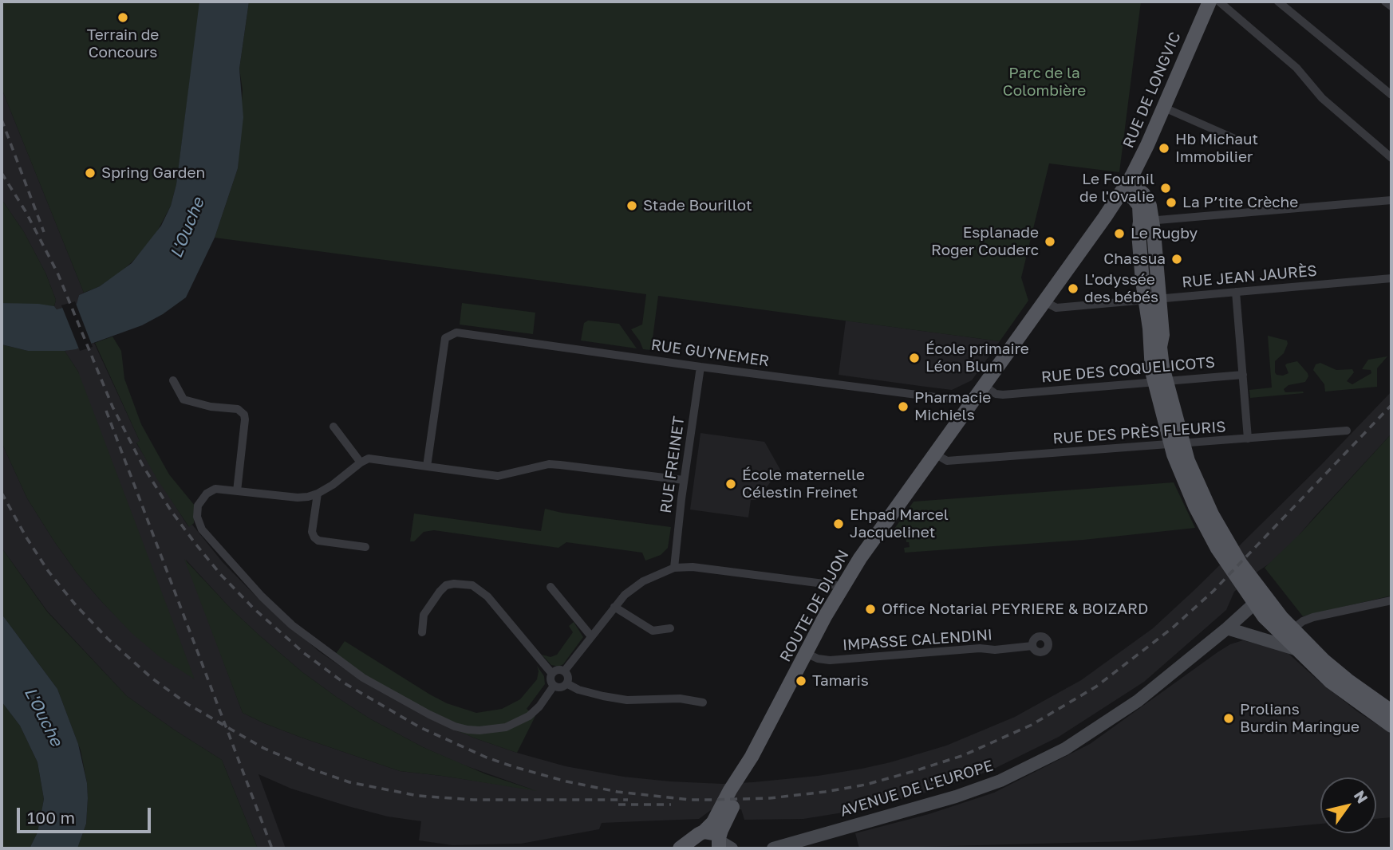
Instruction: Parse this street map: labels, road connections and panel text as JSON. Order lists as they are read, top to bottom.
{
  "streets": {
    "main road": ["RUE DE LONGVIC", "ROUTE DE DIJON", "AVENUE DE L'EUROPE"],
    "street": [
      "RUE JEAN JAURÈS",
      "RUE GUYNEMER",
      "RUE DES COQUELICOTS",
      "RUE DES PRÈS FLEURIS",
      "RUE FREINET",
      "IMPASSE CALENDINI"
    ]
  },
  "crossings": [
    ["RUE DE LONGVIC", "ROUTE DE DIJON"],
    ["RUE JEAN JAURÈS", "ROUTE DE DIJON"],
    ["RUE GUYNEMER", "RUE FREINET"],
    ["RUE GUYNEMER", "ROUTE DE DIJON"],
    ["RUE DES COQUELICOTS", "ROUTE DE DIJON"],
    ["RUE DES PRÈS FLEURIS", "ROUTE DE DIJON"],
    ["ROUTE DE DIJON", "IMPASSE CALENDINI"]
  ],
  "water": ["L'Ouche"],
  "parks": ["Parc de la Colombière"],
  "places": [
    "Terrain de Concours",
    "Hb Michaut Immobilier",
    "Spring Garden",
    "Le Fournil de l'Ovalie",
    "La P’tite Crèche",
    "Stade Bourillot",
    "Le Rugby",
    "Esplanade Roger Couderc",
    "Chassua",
    "L'odyssée des bébés",
    "École primaire Léon Blum",
    "Pharmacie Michiels",
    "École maternelle Célestin Freinet",
    "Ehpad Marcel Jacquelinet",
    "Office Notarial PEYRIERE & BOIZARD",
    "Tamaris",
    "Prolians Burdin Maringue"
  ],
  "scale_bar": "100 m",
  "north": "top right"
}
